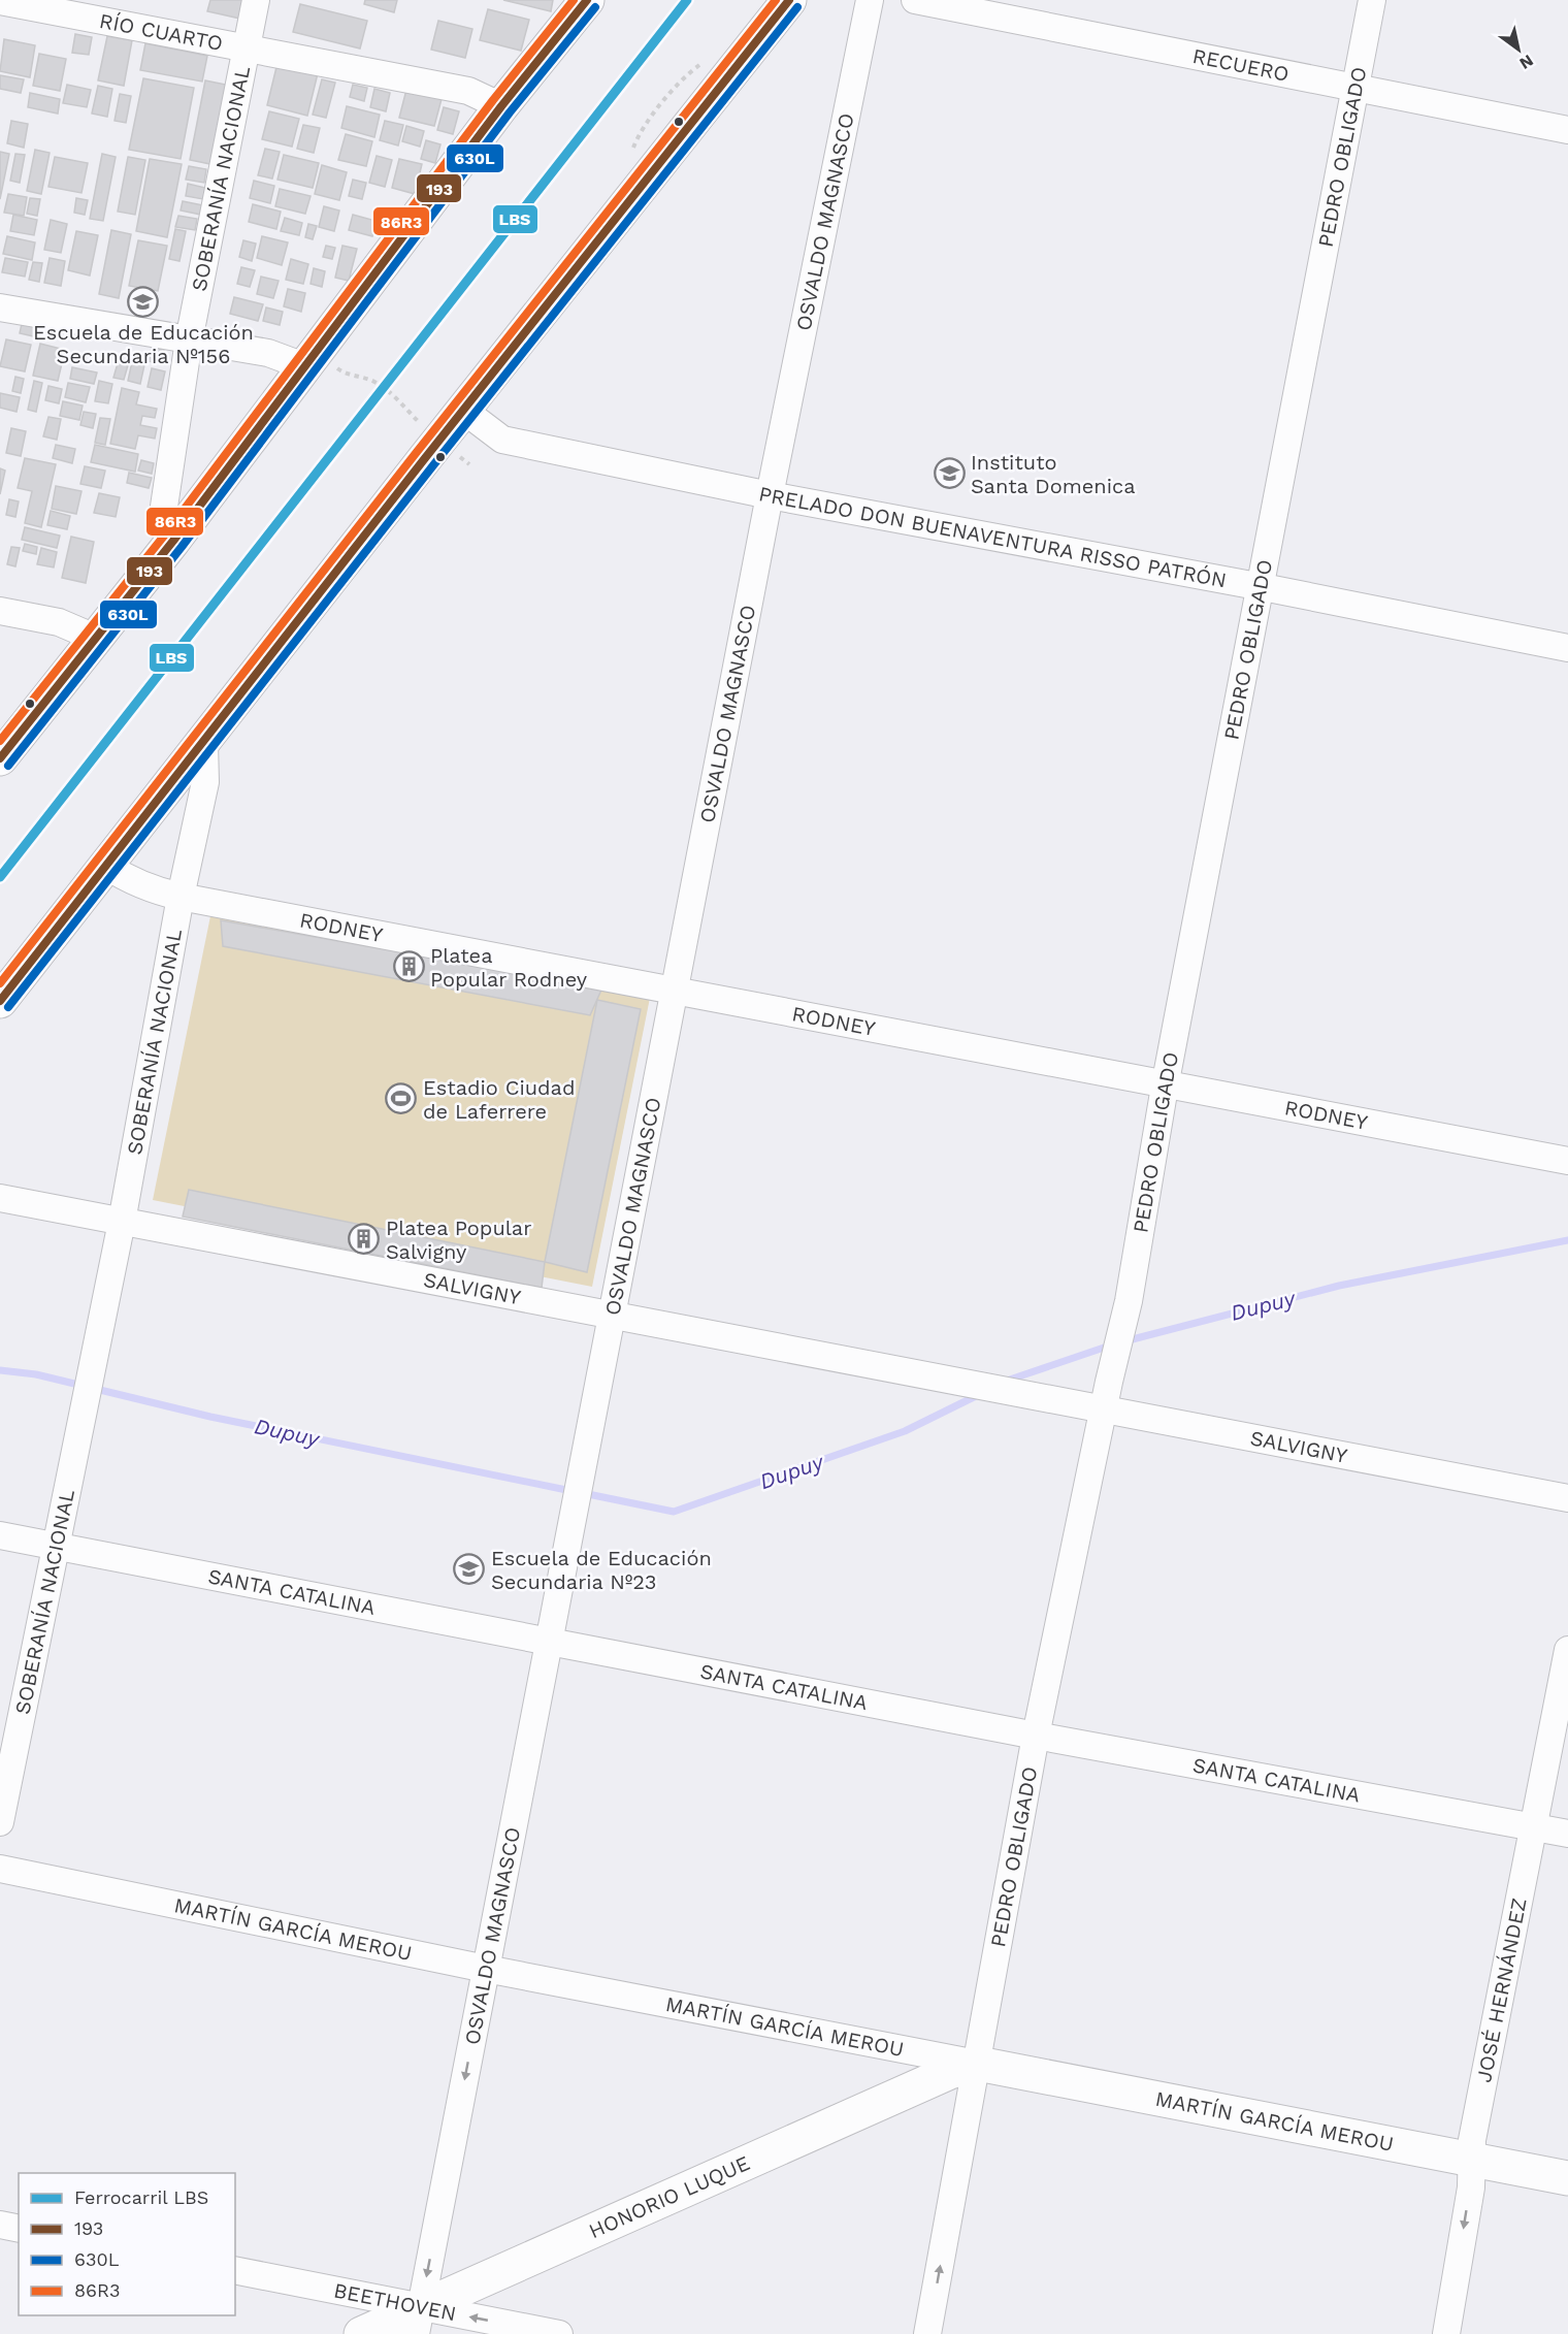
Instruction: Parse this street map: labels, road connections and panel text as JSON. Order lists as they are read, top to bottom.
{
  "streets": {
    "main road": ["MARTÍN GARCÍA MEROU", "HONORIO LUQUE"],
    "street": [
      "RÍO CUARTO",
      "RECUERO",
      "PEDRO OBLIGADO",
      "SOBERANÍA NACIONAL",
      "OSVALDO MAGNASCO",
      "PRELADO DON BUENAVENTURA RISSO PATRÓN",
      "RODNEY",
      "SALVIGNY",
      "SANTA CATALINA",
      "JOSÉ HERNÁNDEZ",
      "BEETHOVEN"
    ]
  },
  "crossings": [
    ["RÍO CUARTO", "SOBERANÍA NACIONAL"],
    ["RECUERO", "PEDRO OBLIGADO"],
    ["PEDRO OBLIGADO", "PRELADO DON BUENAVENTURA RISSO PATRÓN"],
    ["PEDRO OBLIGADO", "RODNEY"],
    ["PEDRO OBLIGADO", "SALVIGNY"],
    ["PEDRO OBLIGADO", "SANTA CATALINA"],
    ["PEDRO OBLIGADO", "MARTÍN GARCÍA MEROU"],
    ["PEDRO OBLIGADO", "HONORIO LUQUE"],
    ["SOBERANÍA NACIONAL", "RODNEY"],
    ["SOBERANÍA NACIONAL", "SALVIGNY"],
    ["SOBERANÍA NACIONAL", "SANTA CATALINA"],
    ["OSVALDO MAGNASCO", "PRELADO DON BUENAVENTURA RISSO PATRÓN"],
    ["OSVALDO MAGNASCO", "RODNEY"],
    ["OSVALDO MAGNASCO", "SALVIGNY"],
    ["OSVALDO MAGNASCO", "SANTA CATALINA"],
    ["OSVALDO MAGNASCO", "MARTÍN GARCÍA MEROU"],
    ["OSVALDO MAGNASCO", "HONORIO LUQUE"],
    ["OSVALDO MAGNASCO", "BEETHOVEN"],
    ["SANTA CATALINA", "JOSÉ HERNÁNDEZ"],
    ["MARTÍN GARCÍA MEROU", "JOSÉ HERNÁNDEZ"],
    ["MARTÍN GARCÍA MEROU", "HONORIO LUQUE"],
    ["HONORIO LUQUE", "BEETHOVEN"]
  ],
  "one_way": ["BEETHOVEN"],
  "water": ["Dupuy"],
  "places": {
    "school or university": ["Escuela de Educación Secundaria Nº156", "Instituto Santa Domenica", "Escuela de Educación Secundaria Nº23"],
    "building": ["Platea Popular Rodney", "Platea Popular Salvigny"],
    "sports": ["Estadio Ciudad de Laferrere"]
  },
  "lines": [
    "rail line LBS",
    "transit line 193",
    "transit line 86R3",
    "transit line 630L"
  ],
  "legend": [
    "Ferrocarril LBS",
    "193",
    "630L",
    "86R3"
  ],
  "north": "bottom right"
}
